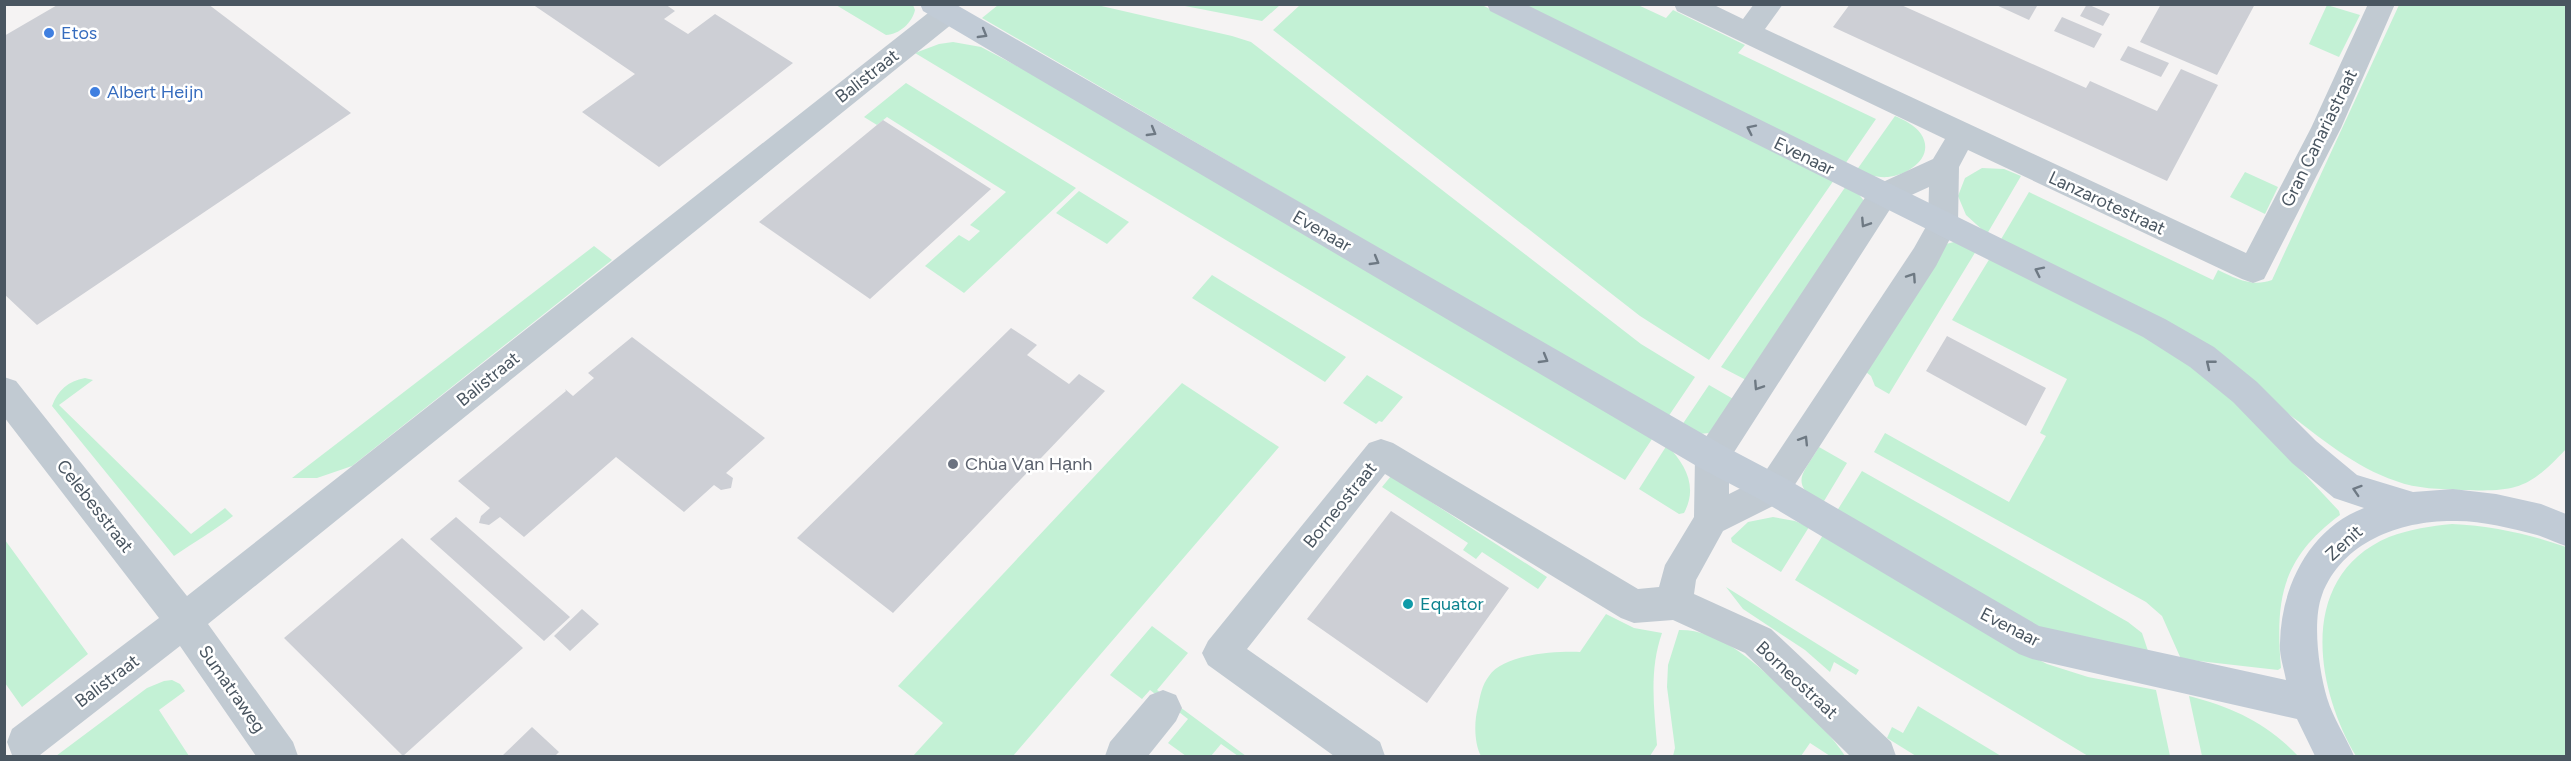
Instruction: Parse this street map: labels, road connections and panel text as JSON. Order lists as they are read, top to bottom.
{
  "streets": {
    "main road": ["Evenaar", "Zenit"],
    "street": [
      "Balistraat",
      "Gran Canariastraat",
      "Lanzarotestraat",
      "Borneostraat",
      "Celebesstraat",
      "Sumatraweg"
    ]
  },
  "crossings": [
    ["Balistraat", "Evenaar"],
    ["Balistraat", "Celebesstraat"],
    ["Balistraat", "Sumatraweg"],
    ["Gran Canariastraat", "Lanzarotestraat"],
    ["Evenaar", "Zenit"],
    ["Celebesstraat", "Sumatraweg"]
  ],
  "places": [
    "Etos",
    "Albert Heijn",
    "Chùa Vạn Hạnh",
    "Equator"
  ]
}
